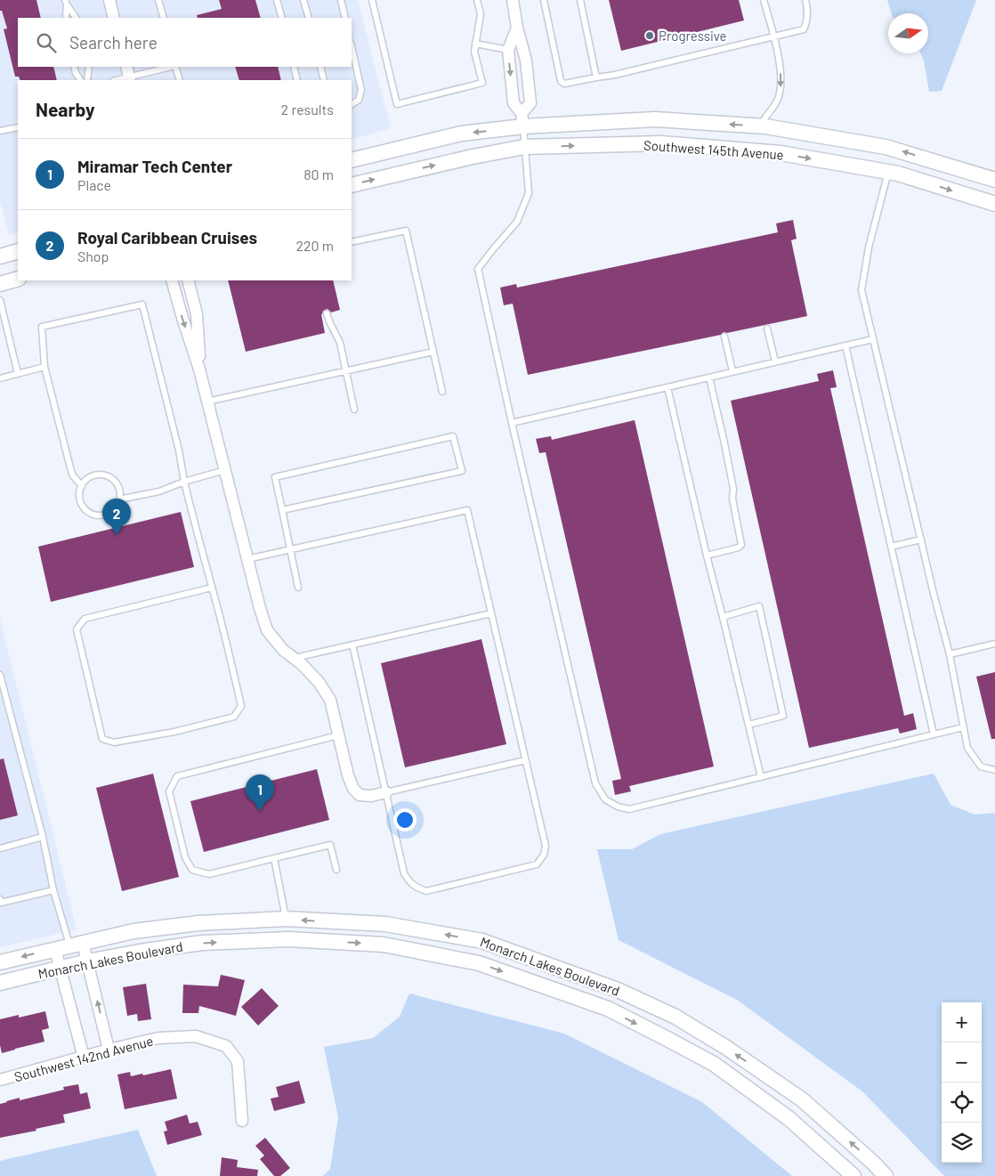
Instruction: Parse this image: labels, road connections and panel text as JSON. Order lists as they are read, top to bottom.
{
  "streets": {
    "street": ["Southwest 145th Avenue", "Monarch Lakes Boulevard", "Southwest 142nd Avenue"]
  },
  "places": ["Progressive"],
  "north": "right",
  "page": {
    "search": "Search here",
    "heading": ["Nearby", "2 results"],
    "list": [
      {
        "mark": "1",
        "name": "Miramar Tech Center",
        "note": "Place",
        "value": "80 m"
      },
      {
        "mark": "2",
        "name": "Royal Caribbean Cruises",
        "note": "Shop",
        "value": "220 m"
      }
    ],
    "pins": ["2", "1"],
    "map_buttons": ["+", "−"]
  }
}
